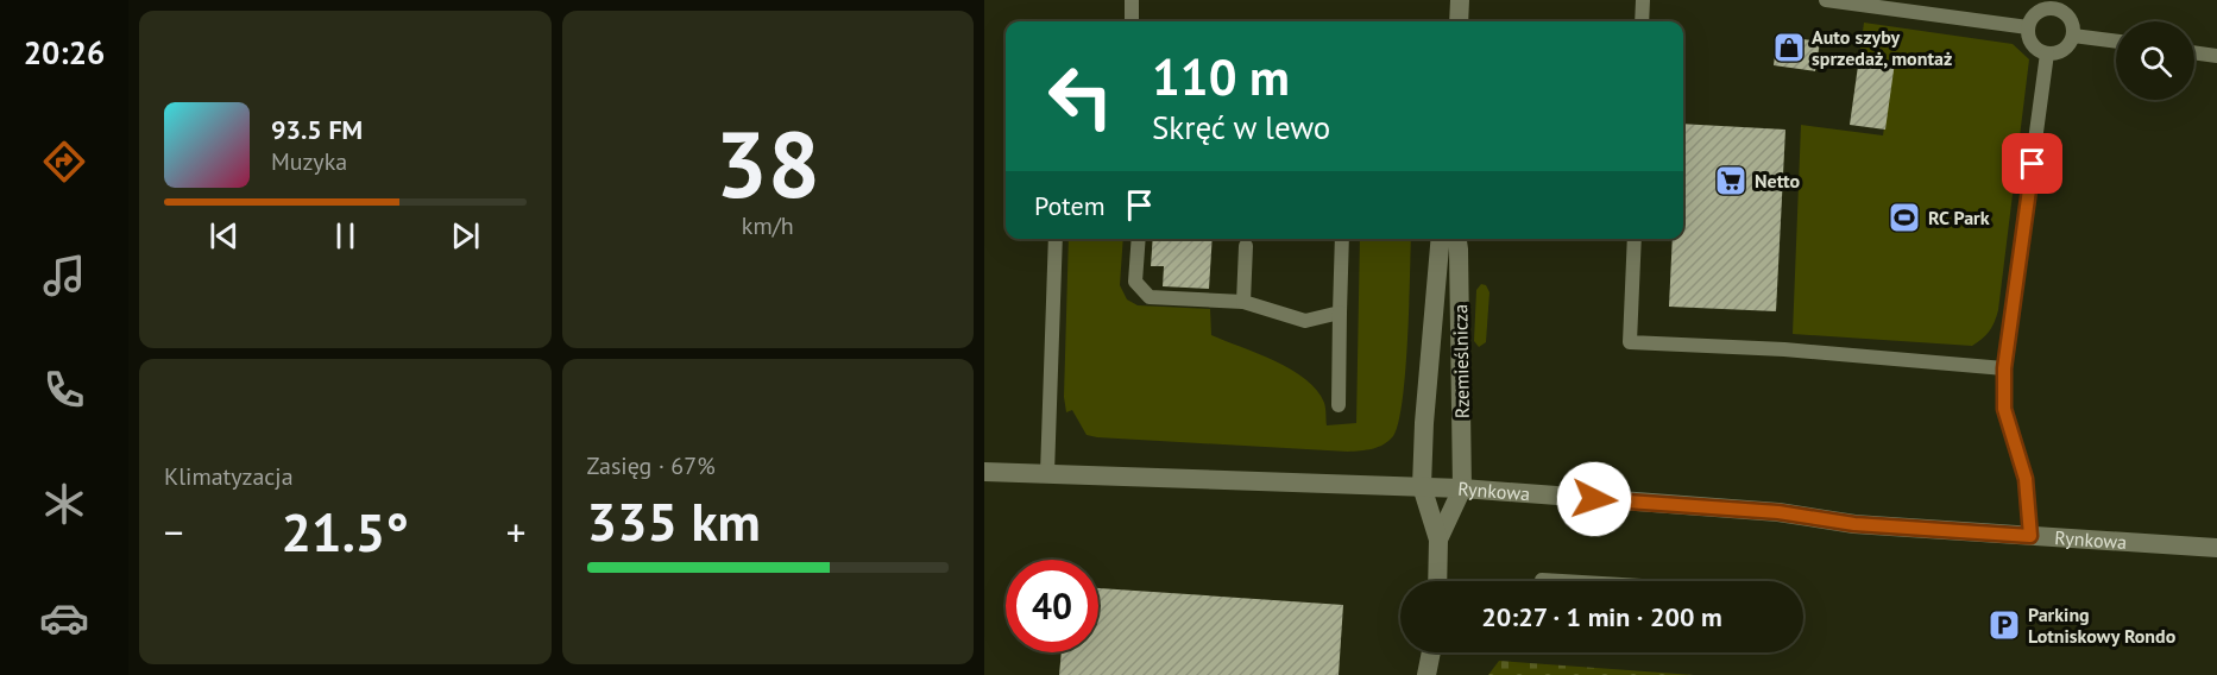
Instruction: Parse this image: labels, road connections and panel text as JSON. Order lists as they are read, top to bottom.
{
  "streets": {
    "street": ["Rzemieślnicza", "Rynkowa"]
  },
  "crossings": [
    ["Rzemieślnicza", "Rynkowa"]
  ],
  "places": {
    "shop": ["Auto szyby sprzedaż, montaż"],
    "supermarket": ["Netto"],
    "sports": ["RC Park"],
    "parking": ["Parking Lotniskowy Rondo"]
  },
  "page": {
    "tabs": "20:26",
    "tile": [
      ["38", "km/h"],
      "Klimatyzacja",
      ["Zasięg · 67%", "335 km"]
    ],
    "turn": ["110 m", "Skręć w lewo"],
    "song": ["93.5 FM", "Muzyka"],
    "then": "Potem",
    "heat": ["−", "21.5°", "+"],
    "limit": "40",
    "trip": "20:27 · 1 min · 200 m"
  }
}
